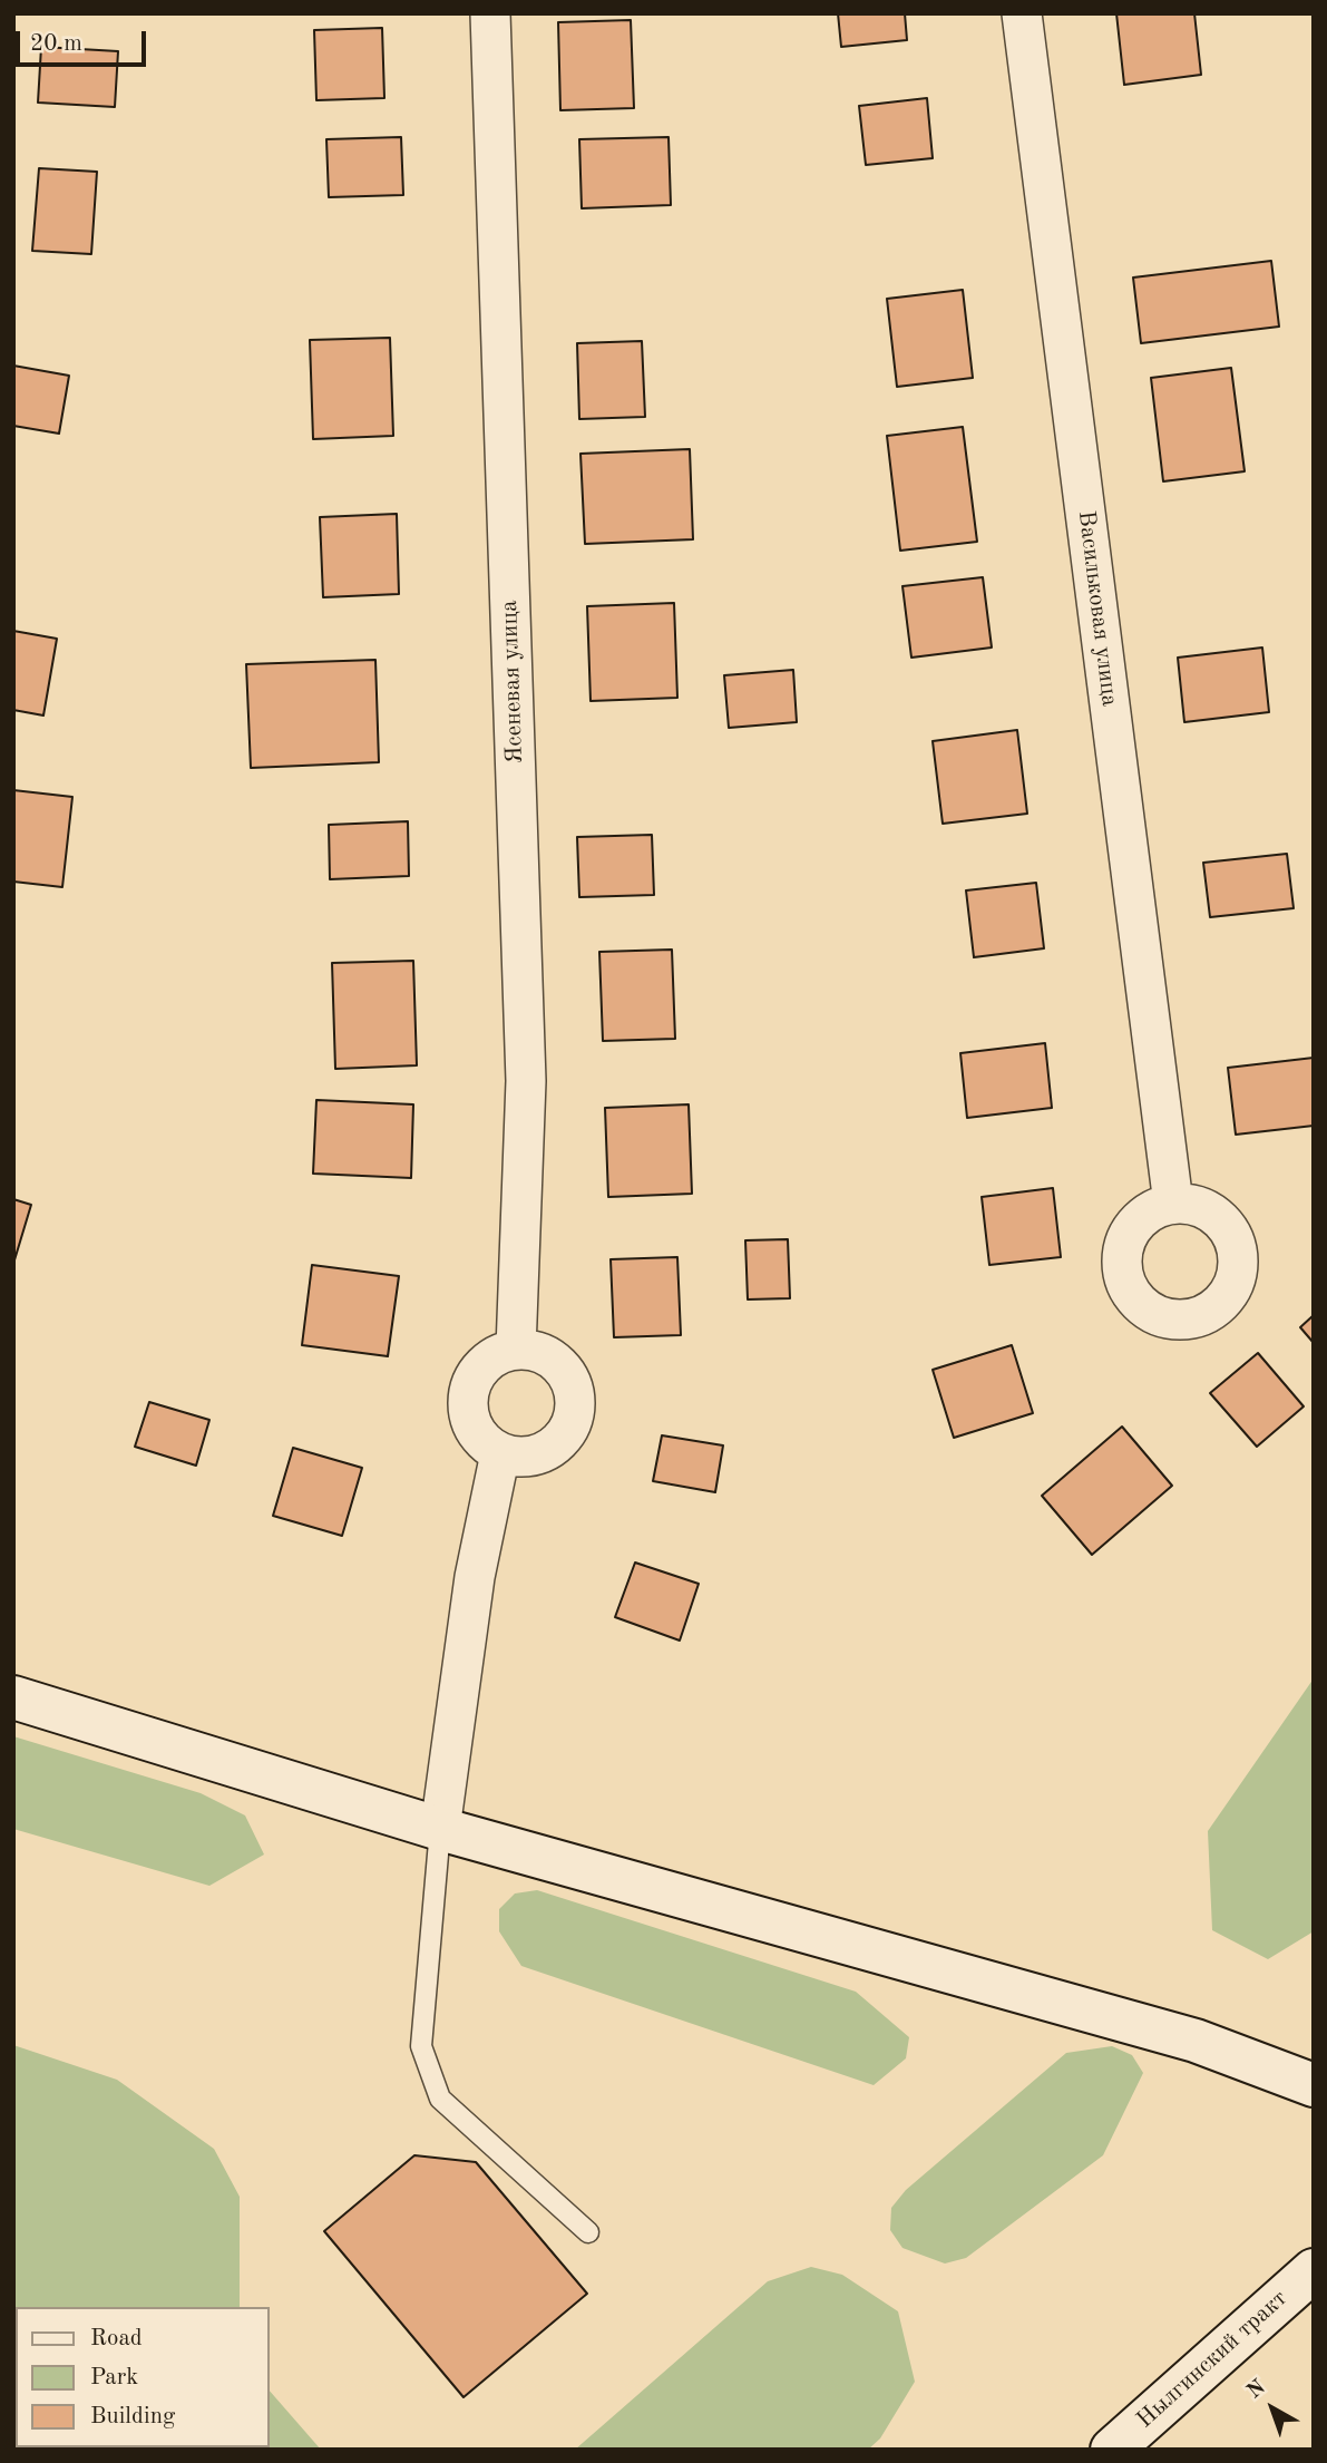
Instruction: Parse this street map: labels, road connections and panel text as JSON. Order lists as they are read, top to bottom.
{
  "streets": {
    "street": ["Васильковая улица", "Ясеневая улица", "Нылгинский тракт"]
  },
  "legend": ["Road", "Park", "Building"],
  "scale_bar": "20 m",
  "north": "top left"
}
